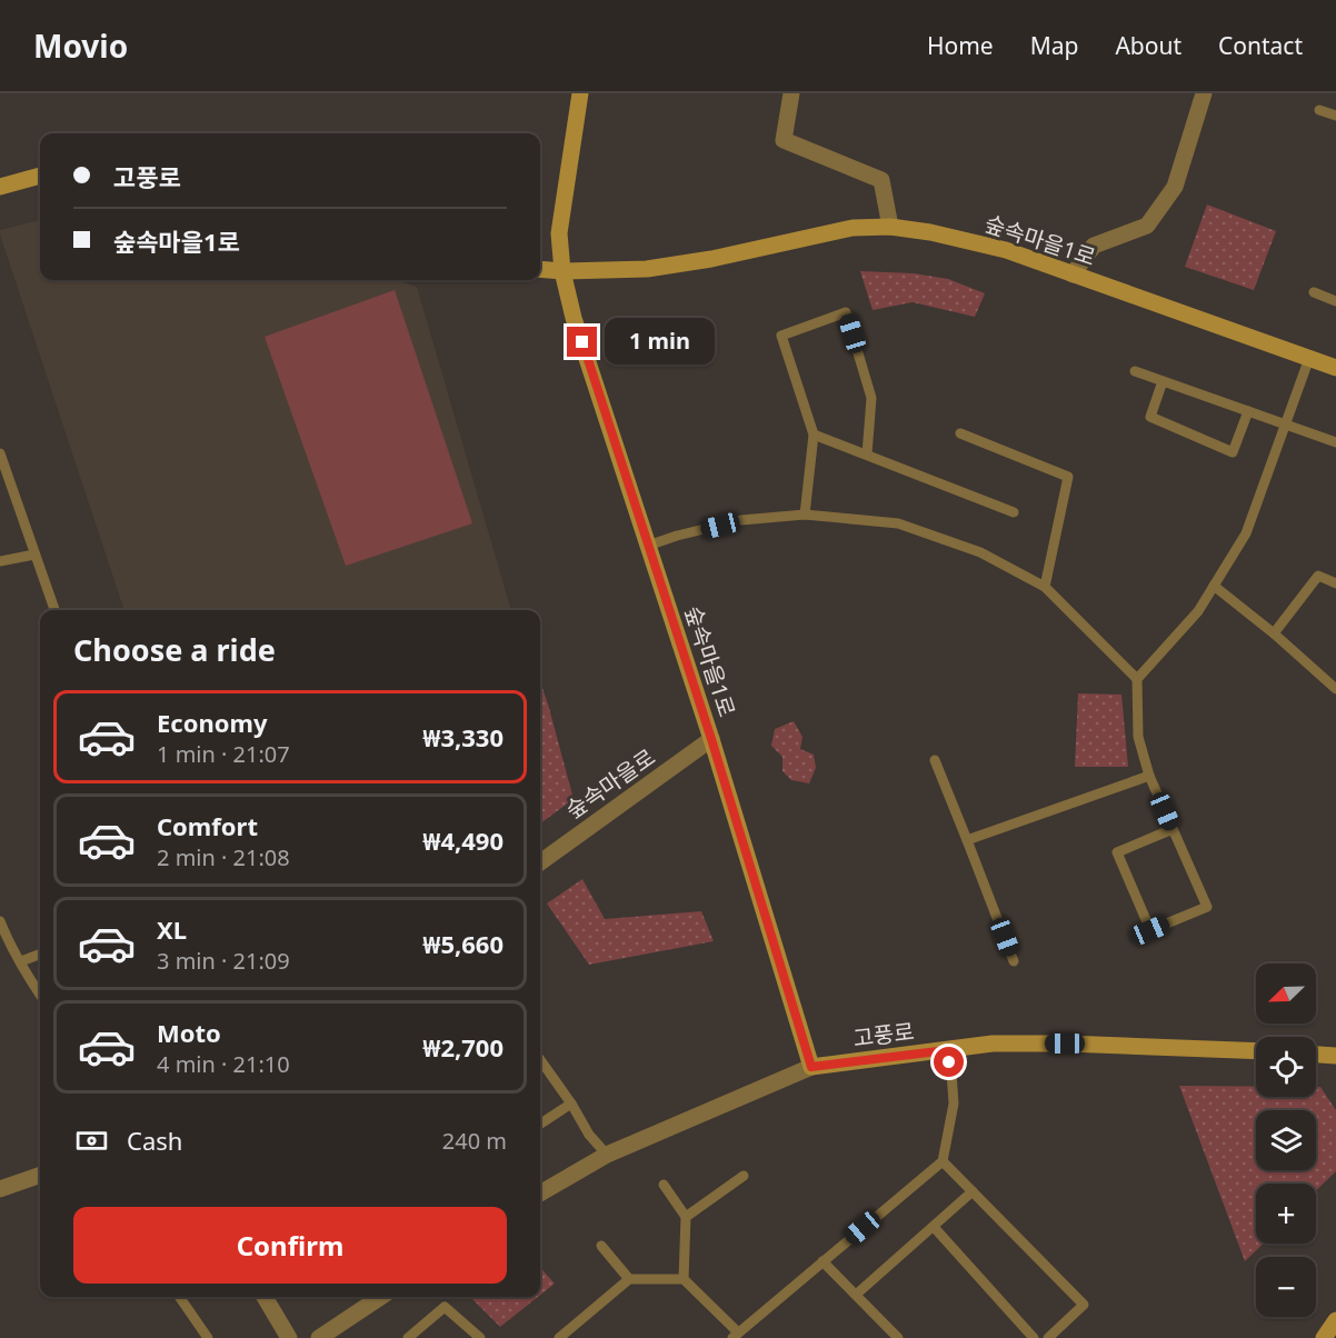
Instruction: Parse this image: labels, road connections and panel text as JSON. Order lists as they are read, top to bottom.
{
  "streets": {
    "street": ["숲속마을1로", "숲속마을로", "고풍로"]
  },
  "crossings": [
    ["숲속마을1로", "숲속마을로"],
    ["숲속마을1로", "고풍로"]
  ],
  "north": "bottom left",
  "page": {
    "header": "Movio",
    "nav": [
      "Home",
      "Map",
      "About",
      "Contact"
    ],
    "banner": ["고풍로", "숲속마을1로"],
    "bubble": "1 min",
    "heading": "Choose a ride",
    "list": [
      {
        "name": "Economy",
        "note": "1 min · 21:07",
        "value": "₩3,330"
      },
      {
        "name": "Comfort",
        "note": "2 min · 21:08",
        "value": "₩4,490"
      },
      {
        "name": "XL",
        "note": "3 min · 21:09",
        "value": "₩5,660"
      },
      {
        "name": "Moto",
        "note": "4 min · 21:10",
        "value": "₩2,700"
      }
    ],
    "map_buttons": ["+", "−"],
    "pay": ["Cash", "240 m"],
    "buttons": "Confirm"
  }
}
